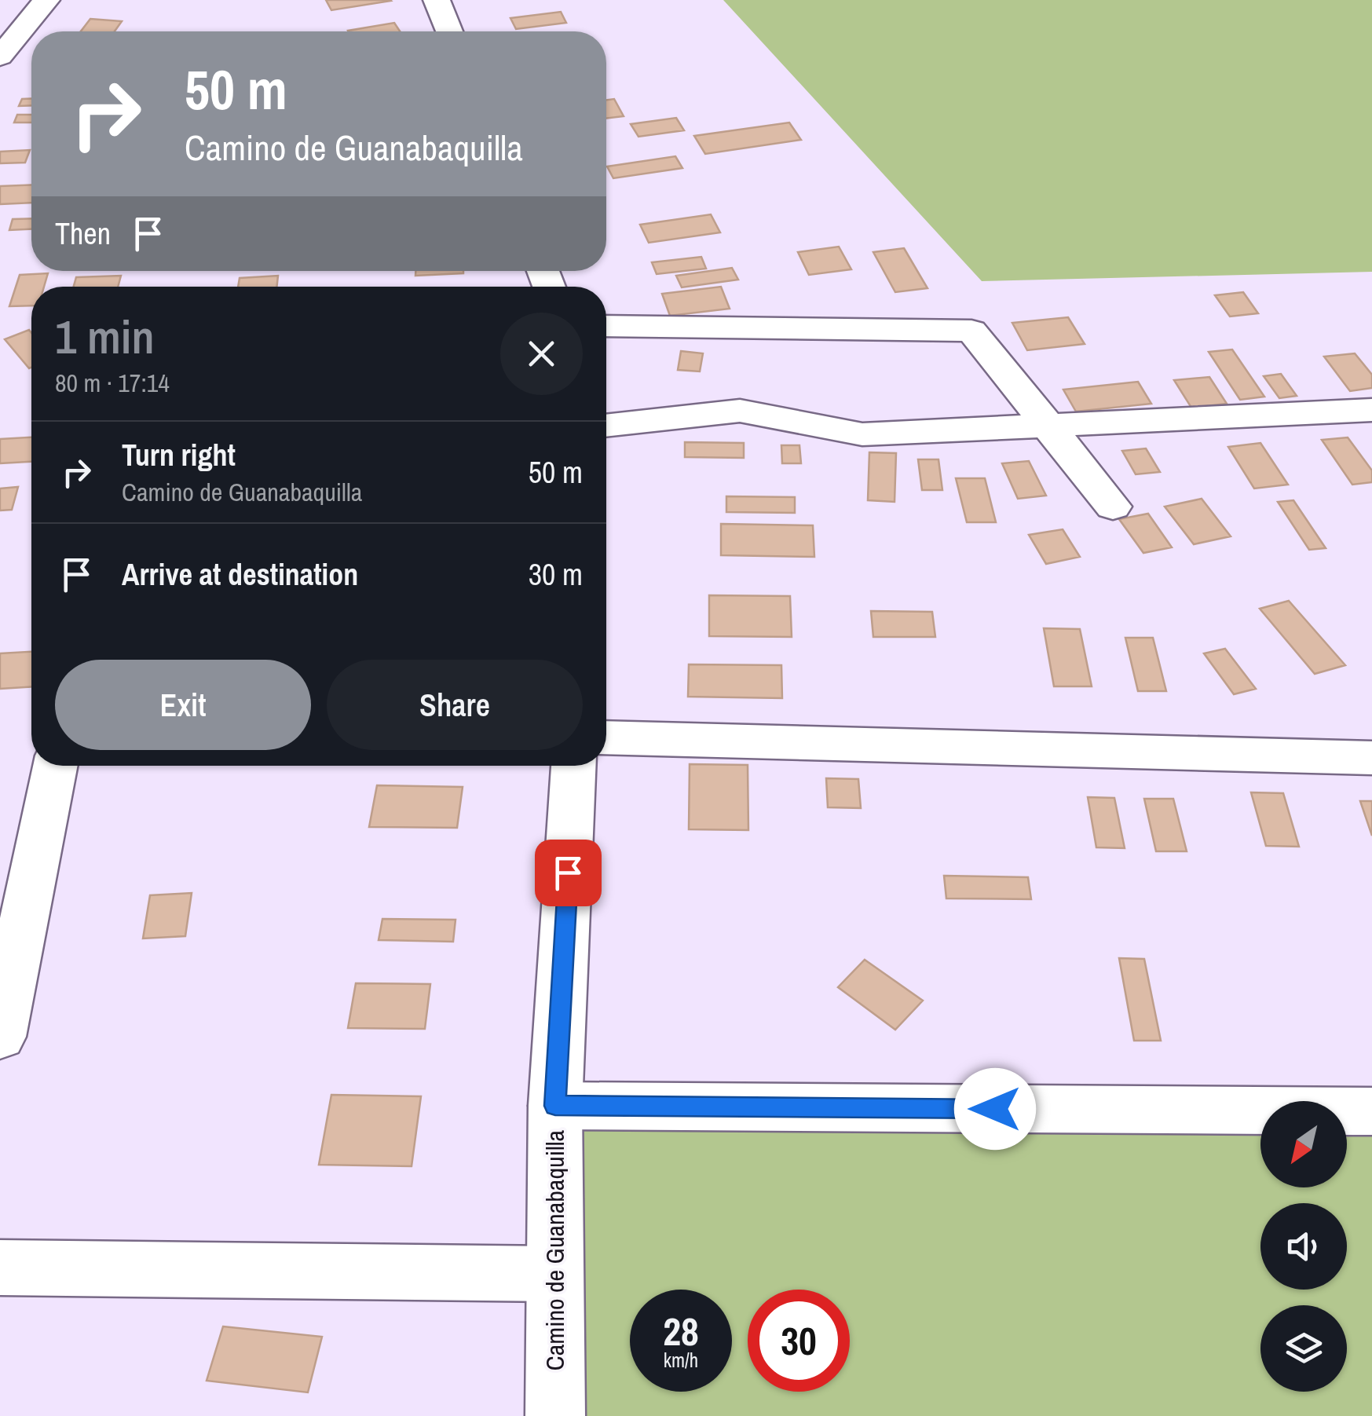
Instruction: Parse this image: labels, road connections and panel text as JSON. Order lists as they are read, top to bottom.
{
  "streets": {
    "street": ["Camino de Guanabaquilla"]
  },
  "north": "bottom left",
  "page": {
    "turn": ["50 m", "Camino de Guanabaquilla"],
    "then": "Then",
    "heading": ["1 min", "80 m · 17:14"],
    "list": [
      {
        "name": "Turn right",
        "note": "Camino de Guanabaquilla",
        "value": "50 m"
      },
      {
        "name": "Arrive at destination",
        "value": "30 m"
      }
    ],
    "buttons": ["Exit", "Share"],
    "speed": "28 km/h",
    "limit": "30"
  }
}
